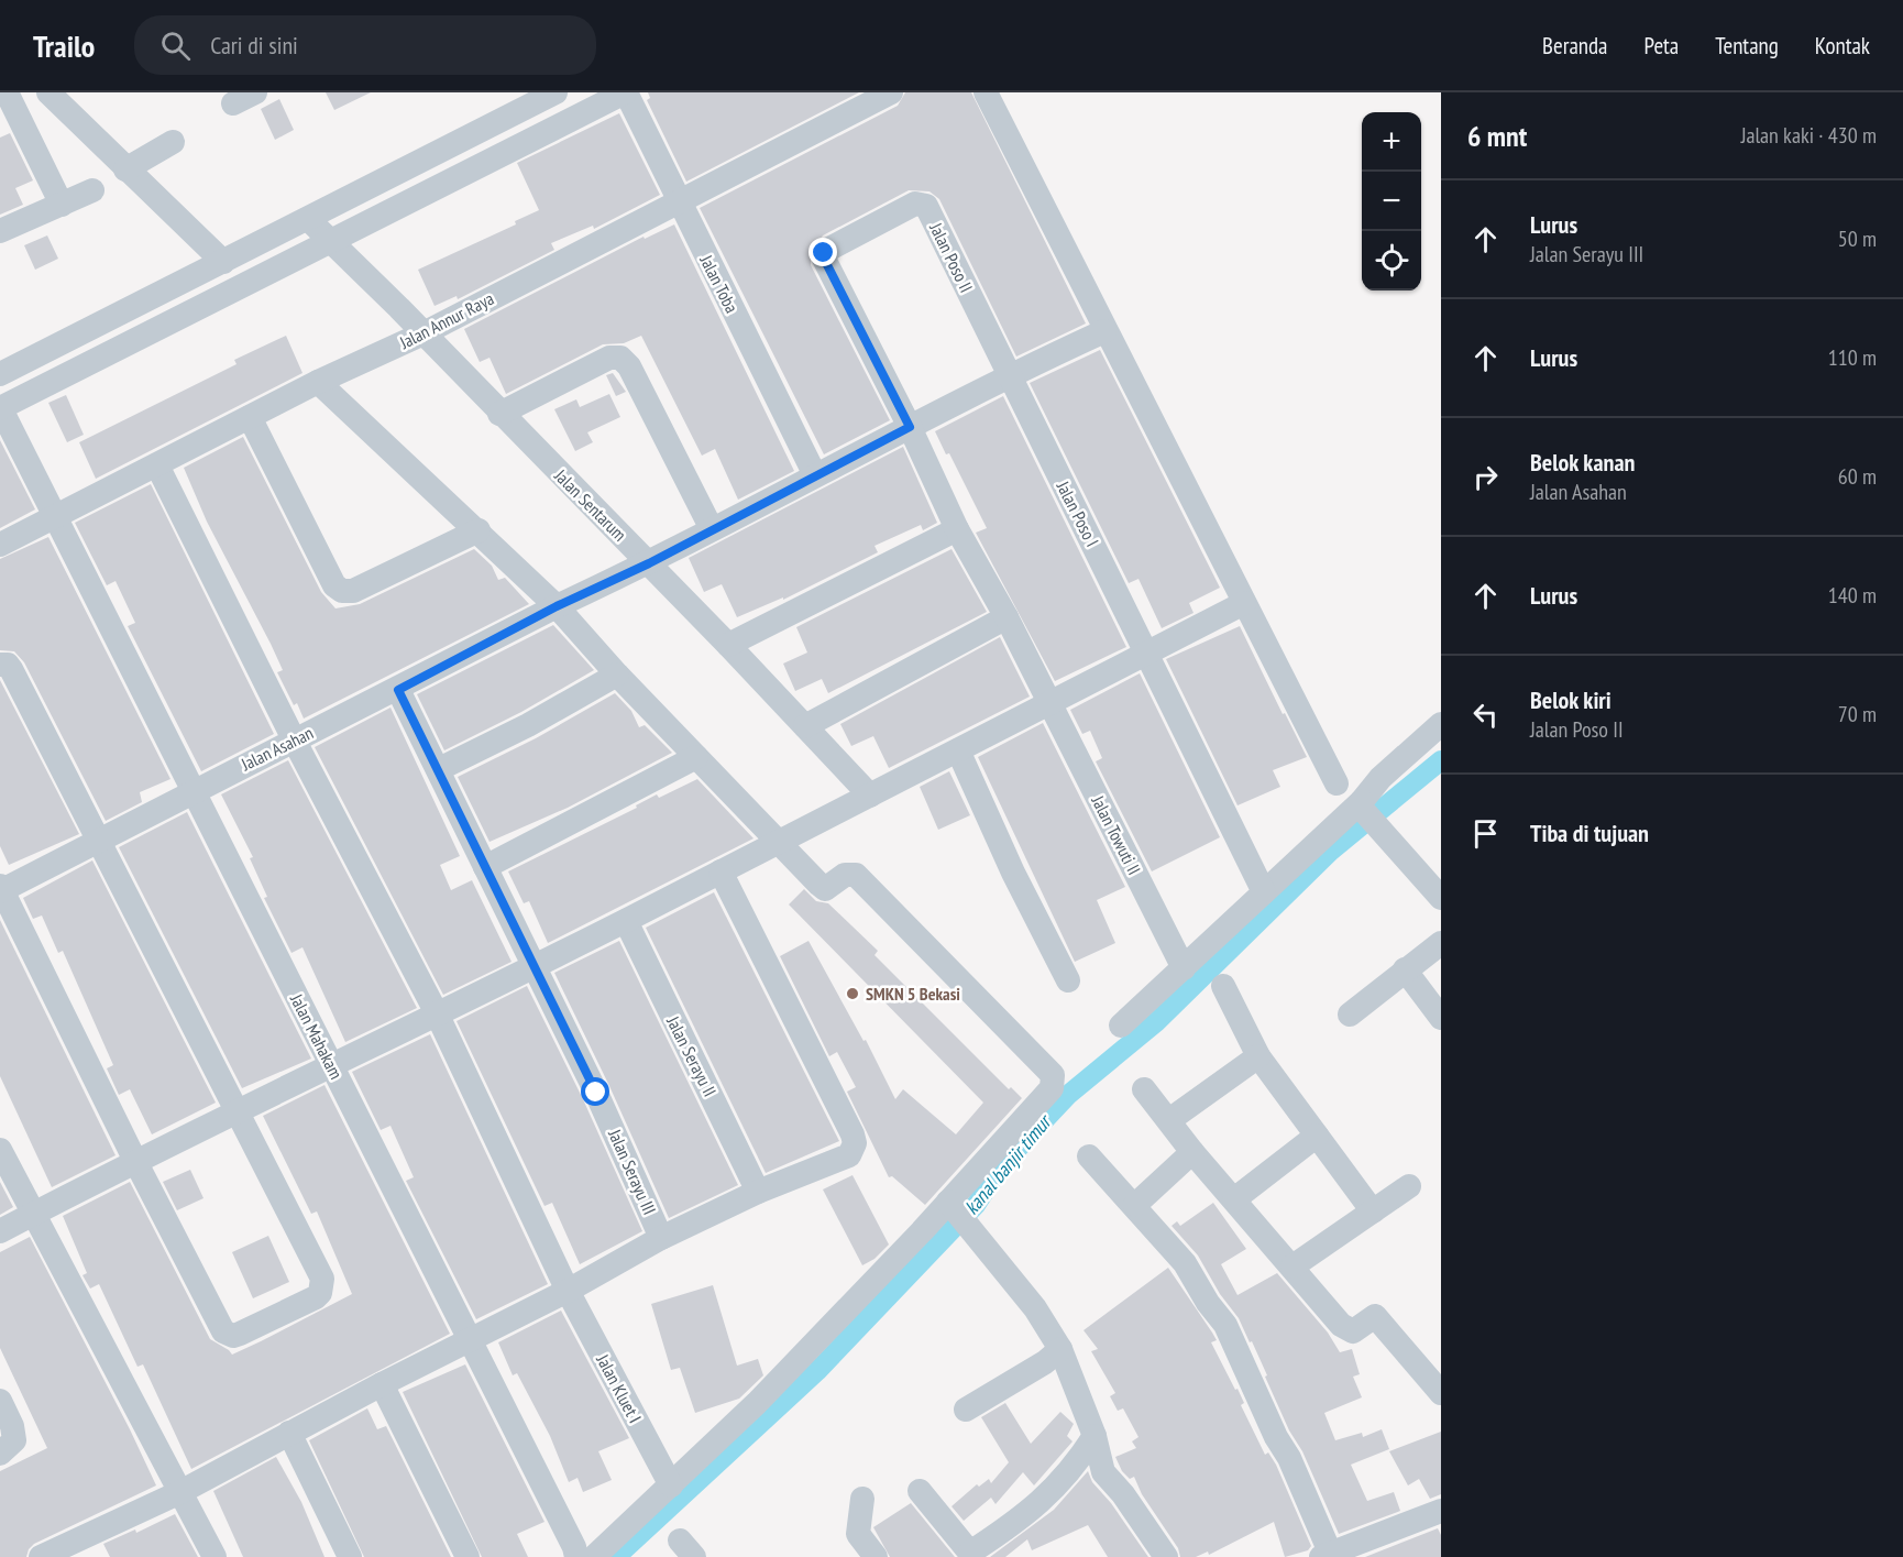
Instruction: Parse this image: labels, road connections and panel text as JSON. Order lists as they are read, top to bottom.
{
  "streets": {
    "street": [
      "Jalan Poso II",
      "Jalan Toba",
      "Jalan Annur Raya",
      "Jalan Sentarum",
      "Jalan Poso I",
      "Jalan Asahan",
      "Jalan Towuti II",
      "Jalan Mahakam",
      "Jalan Serayu II",
      "Jalan Serayu III",
      "Jalan Kluet I"
    ]
  },
  "crossings": [
    ["Jalan Poso II", "Jalan Poso I"],
    ["Jalan Poso II", "Jalan Asahan"],
    ["Jalan Poso II", "Jalan Towuti II"],
    ["Jalan Toba", "Jalan Annur Raya"],
    ["Jalan Toba", "Jalan Asahan"],
    ["Jalan Annur Raya", "Jalan Sentarum"],
    ["Jalan Annur Raya", "Jalan Mahakam"],
    ["Jalan Annur Raya", "Jalan Kluet I"],
    ["Jalan Sentarum", "Jalan Asahan"],
    ["Jalan Poso I", "Jalan Asahan"],
    ["Jalan Asahan", "Jalan Towuti II"],
    ["Jalan Asahan", "Jalan Mahakam"],
    ["Jalan Asahan", "Jalan Serayu III"],
    ["Jalan Asahan", "Jalan Kluet I"]
  ],
  "water": ["kanal banjir timur"],
  "places": ["SMKN 5 Bekasi"],
  "page": {
    "header": "Trailo",
    "search": "Cari di sini",
    "nav": [
      "Beranda",
      "Peta",
      "Tentang",
      "Kontak"
    ],
    "heading": ["6 mnt", "Jalan kaki · 430 m"],
    "map_buttons": ["+", "−"],
    "list": [
      ["Lurus", "Jalan Serayu III", "50 m"],
      ["Lurus", "110 m"],
      ["Belok kanan", "Jalan Asahan", "60 m"],
      ["Lurus", "140 m"],
      ["Belok kiri", "Jalan Poso II", "70 m"],
      "Tiba di tujuan"
    ]
  }
}
